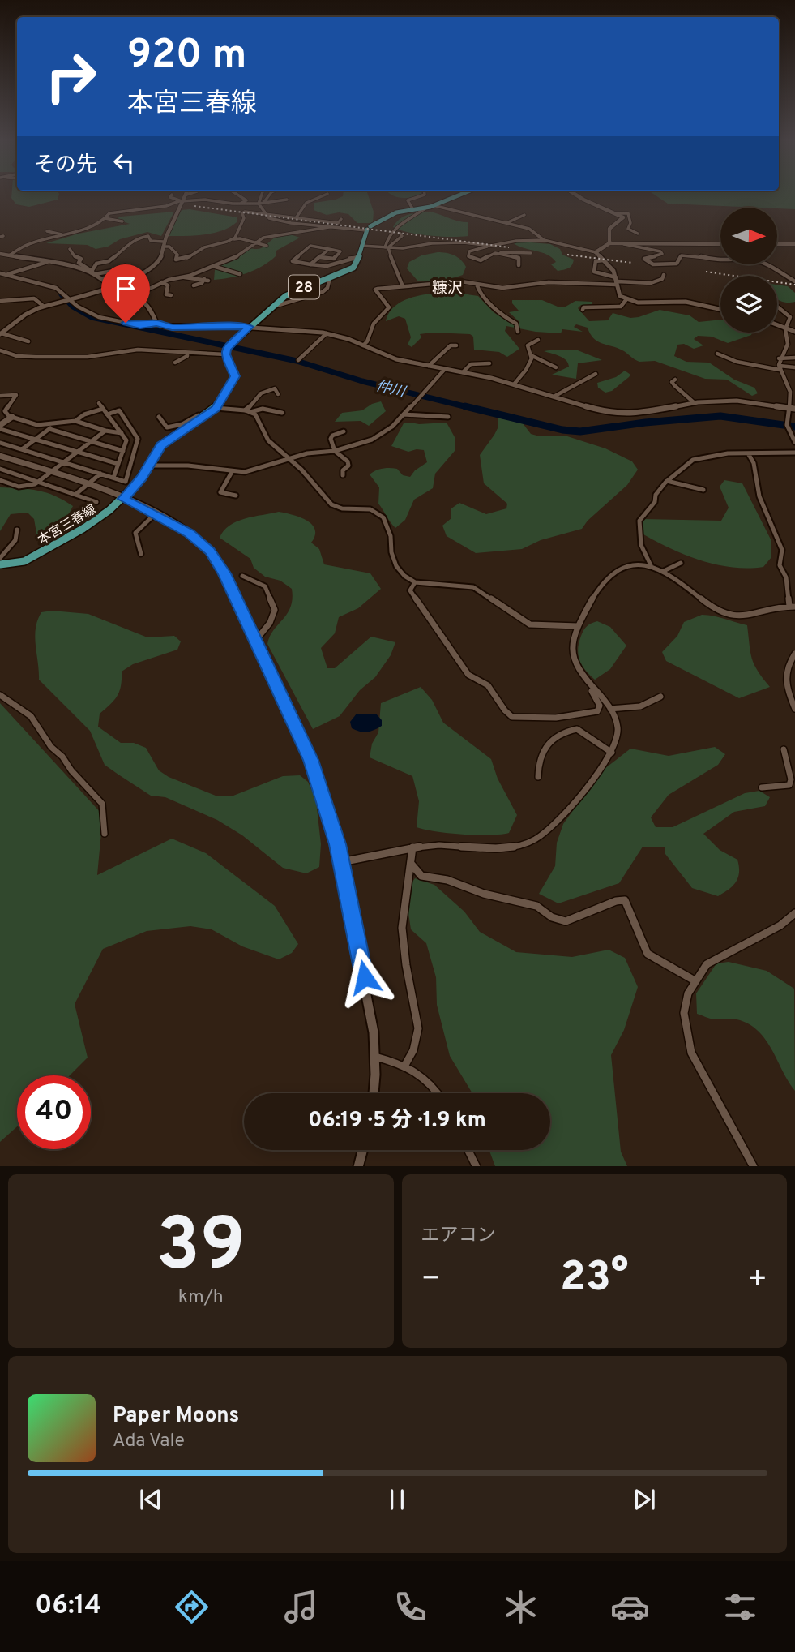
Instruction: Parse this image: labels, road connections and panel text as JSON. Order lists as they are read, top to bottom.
{
  "streets": {
    "main road": ["28", "本宮三春線"]
  },
  "crossings": [
    ["28", "本宮三春線"]
  ],
  "districts": ["糠沢"],
  "water": ["仲川"],
  "north": "right",
  "page": {
    "turn": ["920 m", "本宮三春線"],
    "then": "その先",
    "limit": "40",
    "trip": "06:19 · 5 分 · 1.9 km",
    "tile": [
      ["39", "km/h"],
      "エアコン"
    ],
    "heat": ["−", "23°", "+"],
    "song": ["Paper Moons", "Ada Vale"],
    "tabs": "06:14"
  }
}
